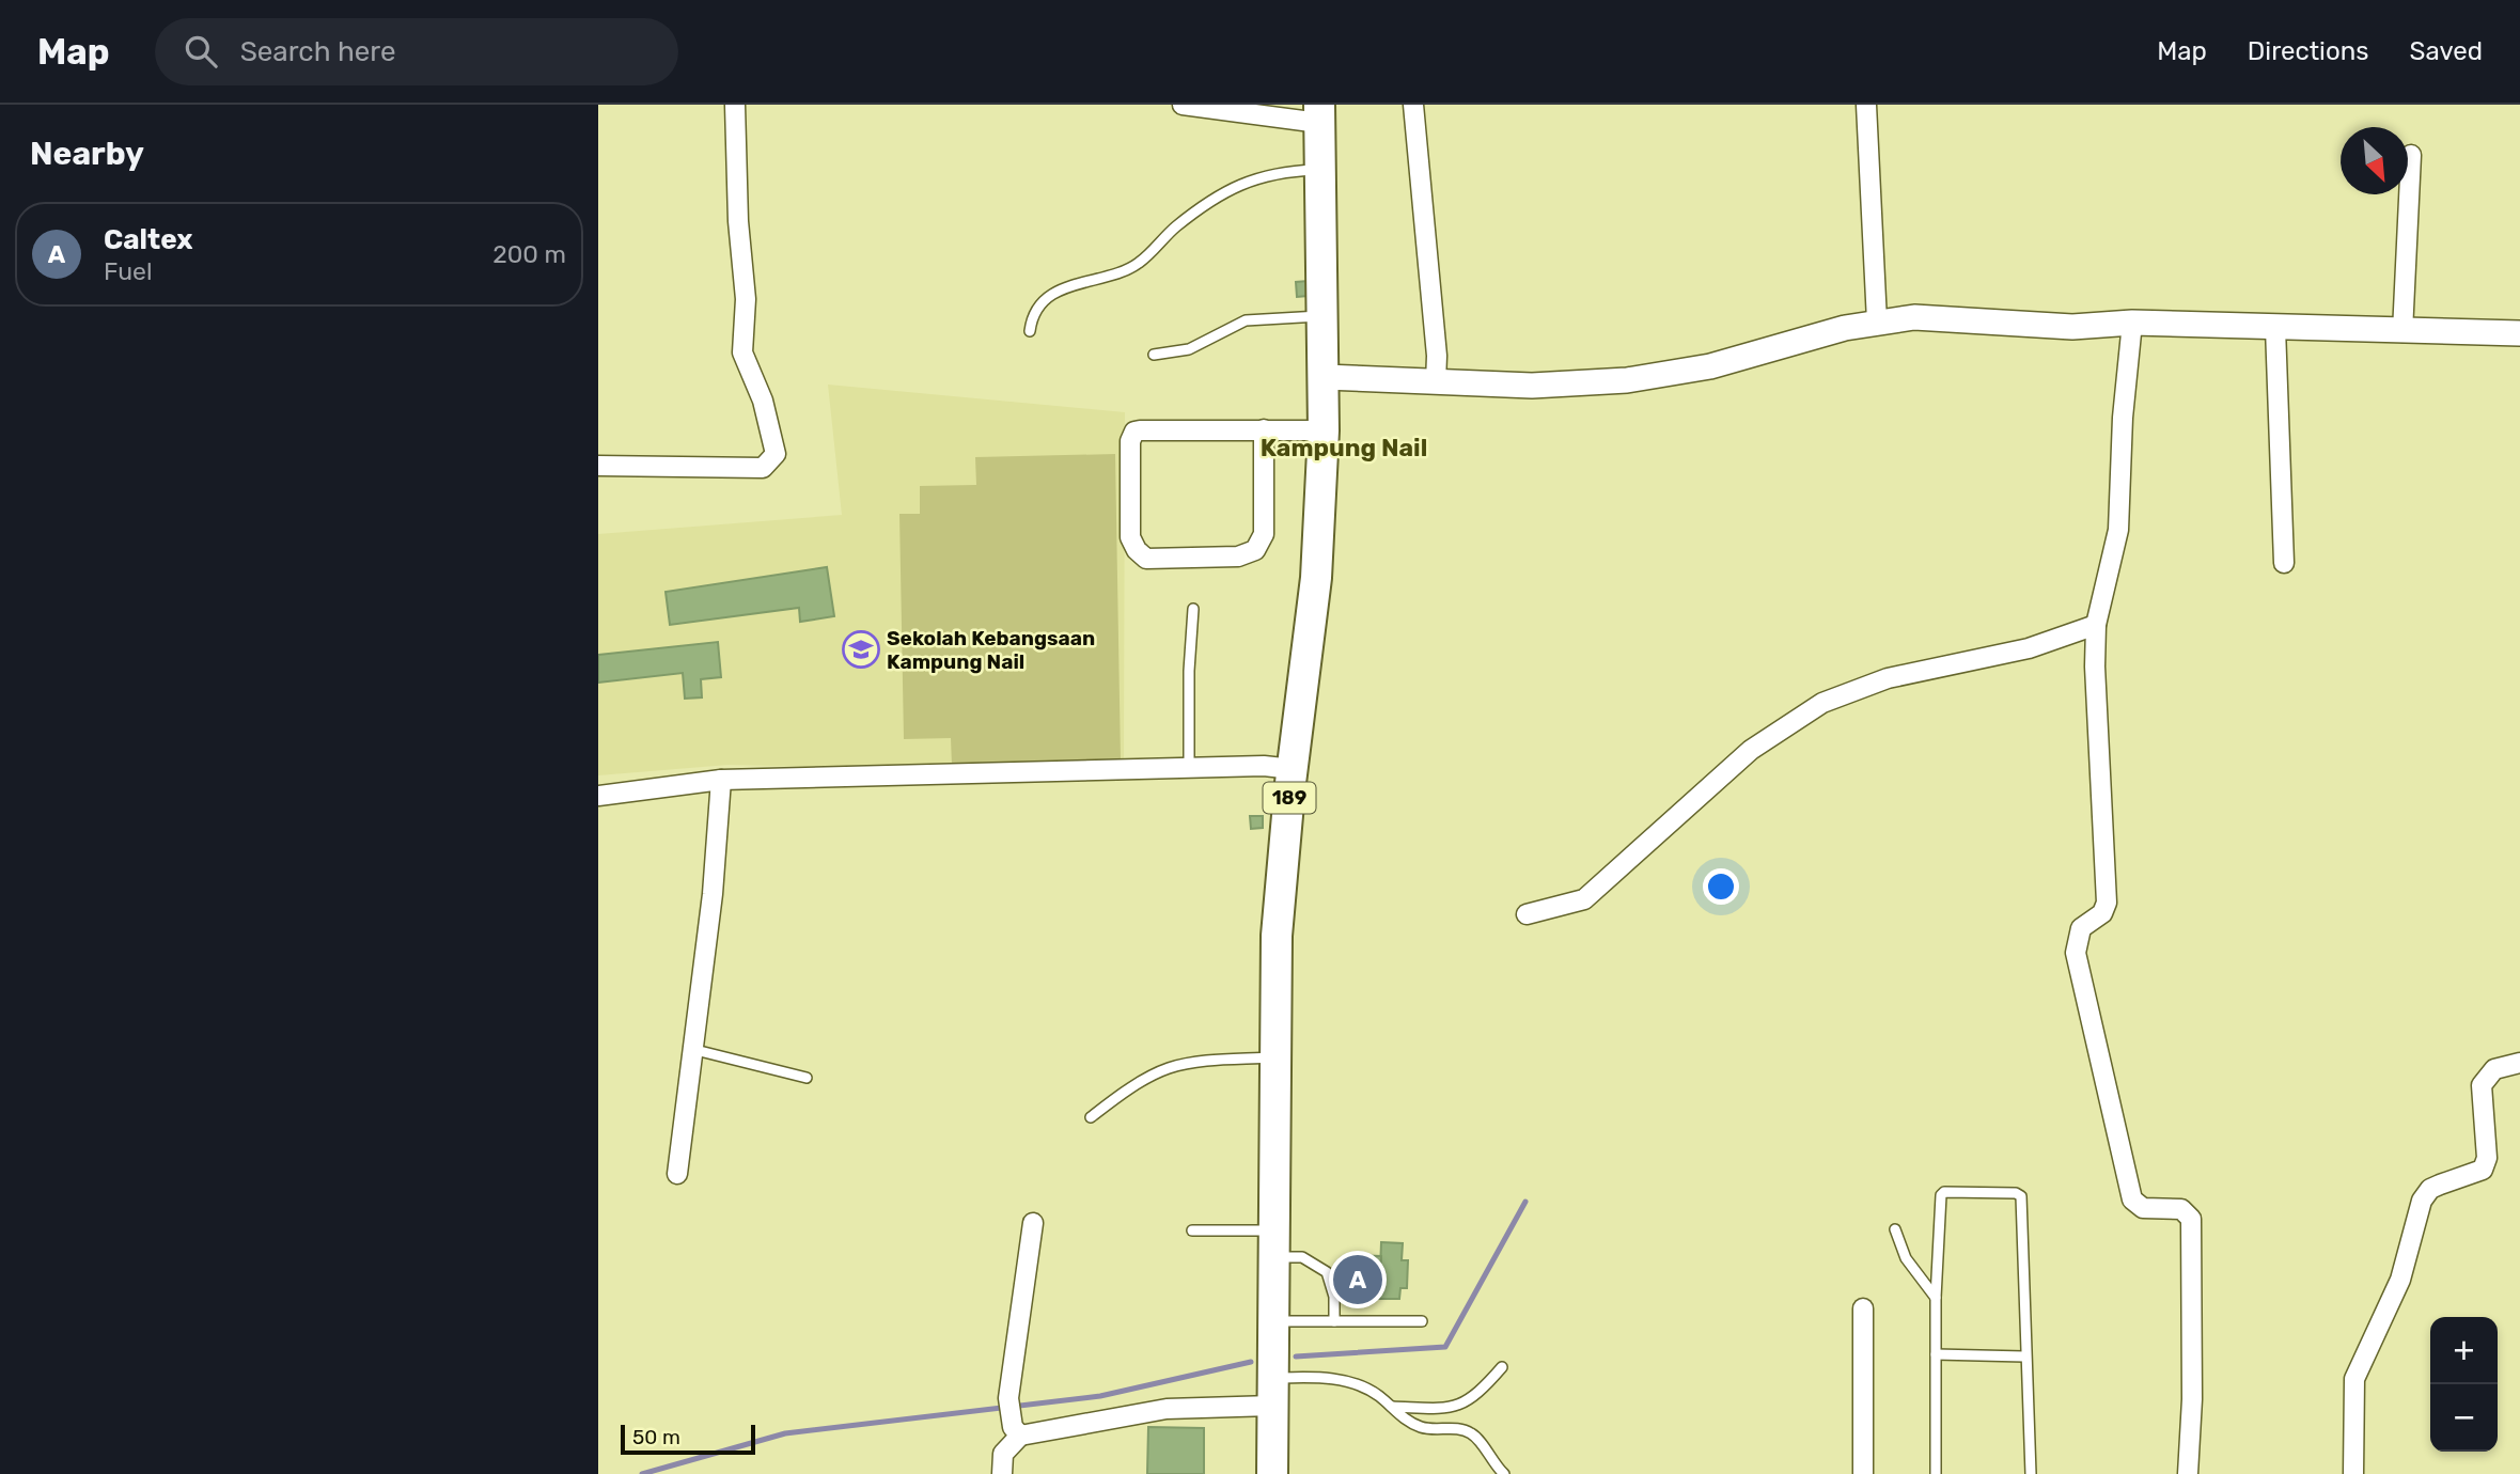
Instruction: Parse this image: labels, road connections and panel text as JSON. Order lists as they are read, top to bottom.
{
  "streets": {
    "main road": ["189"]
  },
  "districts": ["Kampung Nail"],
  "places": {
    "school or university": ["Sekolah Kebangsaan Kampung Nail"]
  },
  "scale_bar": "50 m",
  "north": "bottom right",
  "page": {
    "header": "Map",
    "search": "Search here",
    "nav": ["Map", "Directions", "Saved"],
    "heading": "Nearby",
    "list": [
      {
        "mark": "A",
        "name": "Caltex",
        "note": "Fuel",
        "value": "200 m"
      }
    ],
    "pins": "A",
    "map_buttons": ["+", "−"],
    "scale": "50 m"
  }
}
